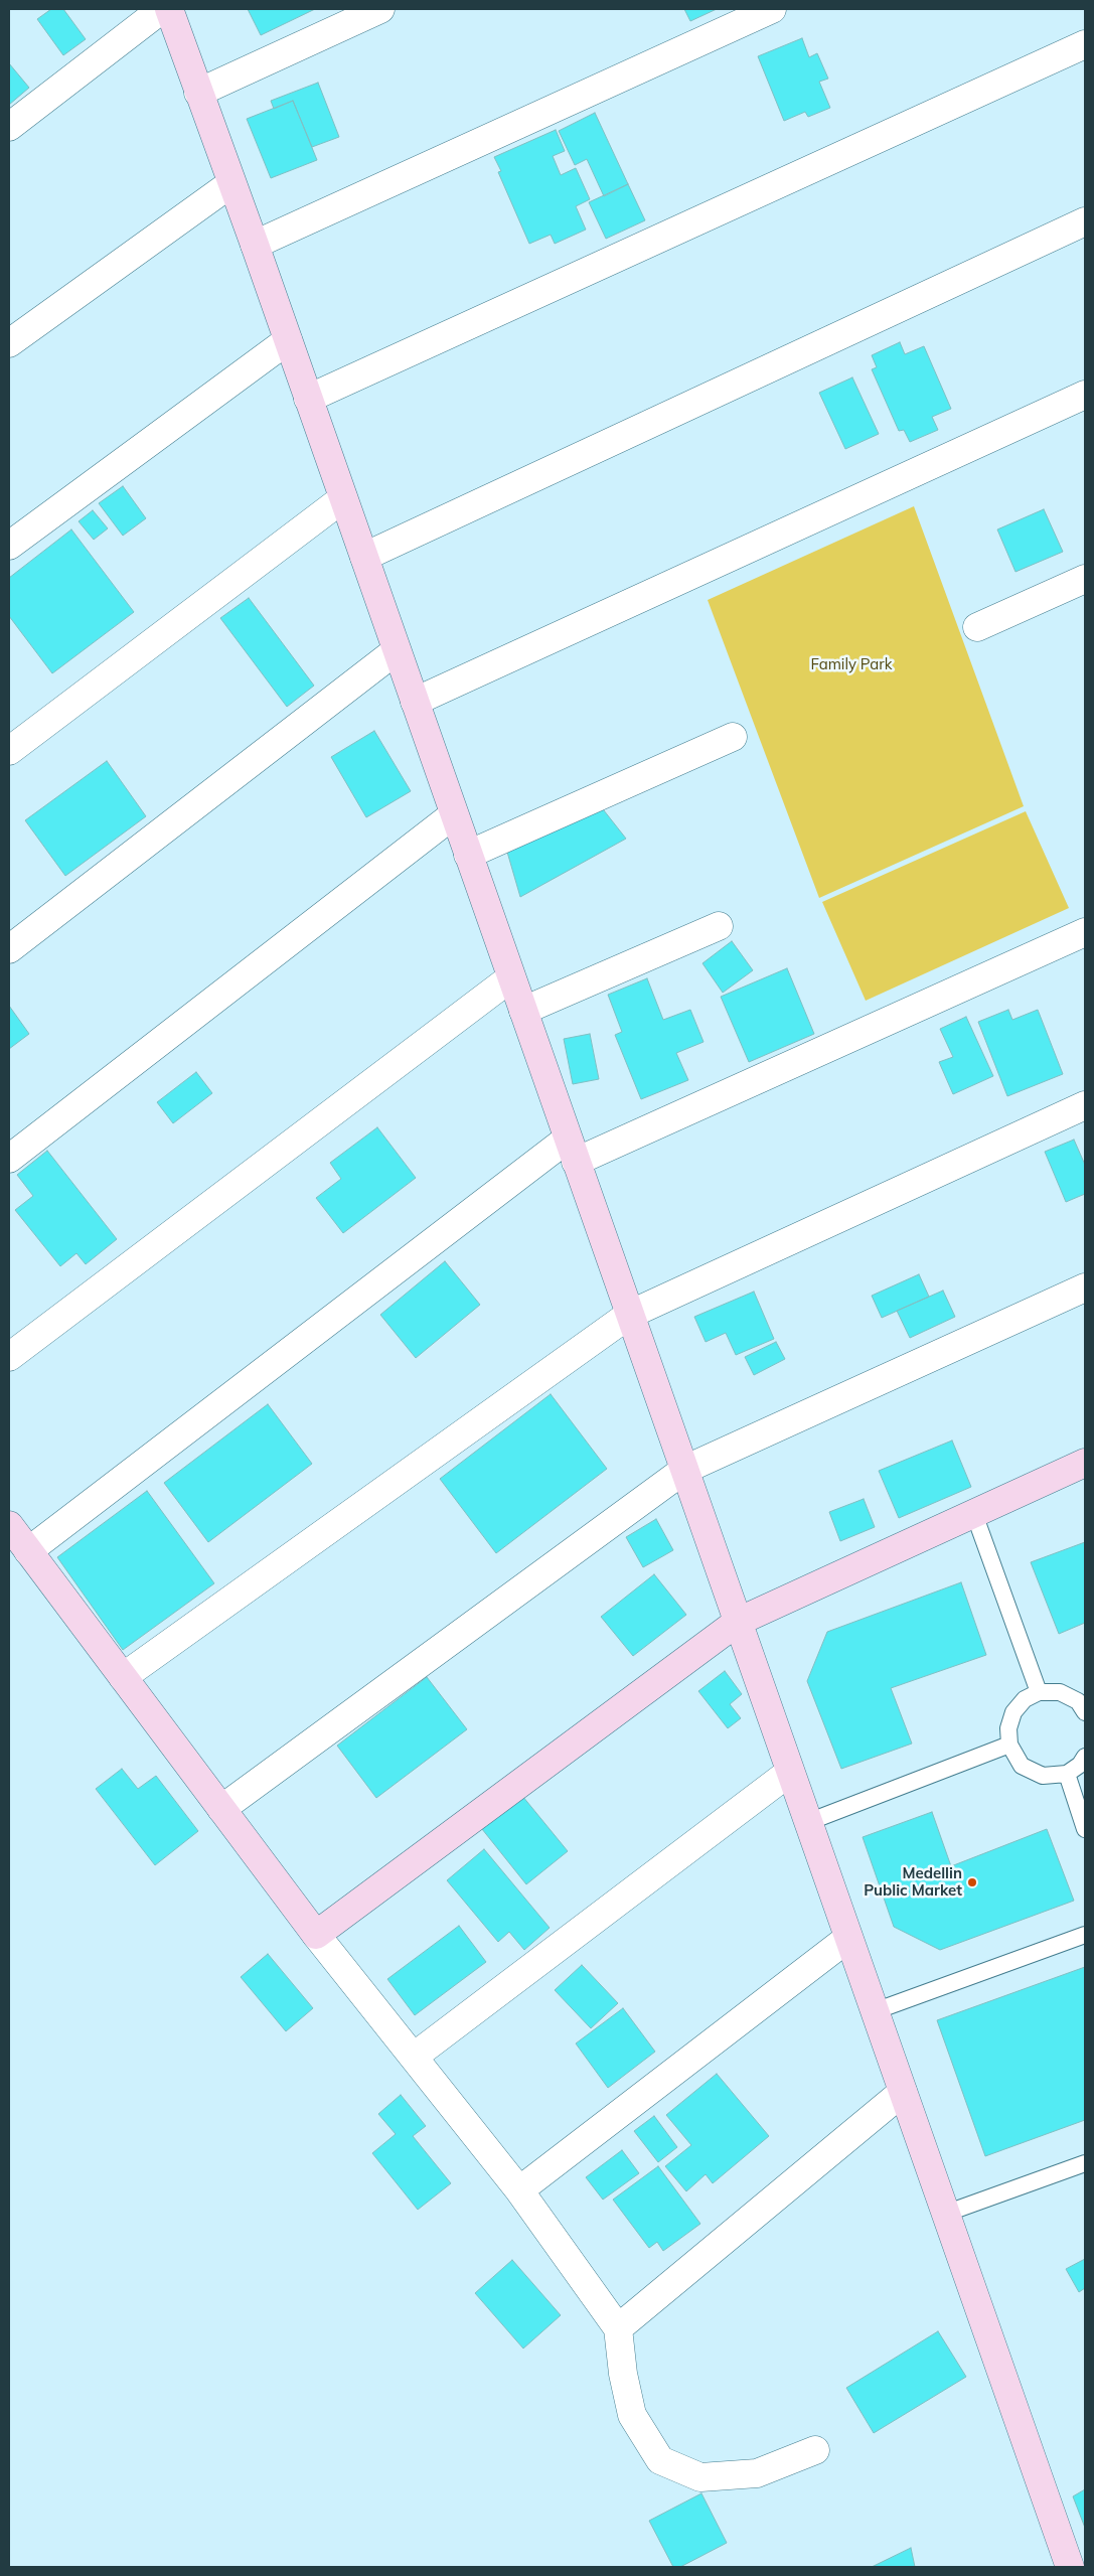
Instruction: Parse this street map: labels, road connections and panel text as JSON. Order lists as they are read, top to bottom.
{
  "parks": ["Family Park"],
  "places": ["Medellin Public Market"]
}
